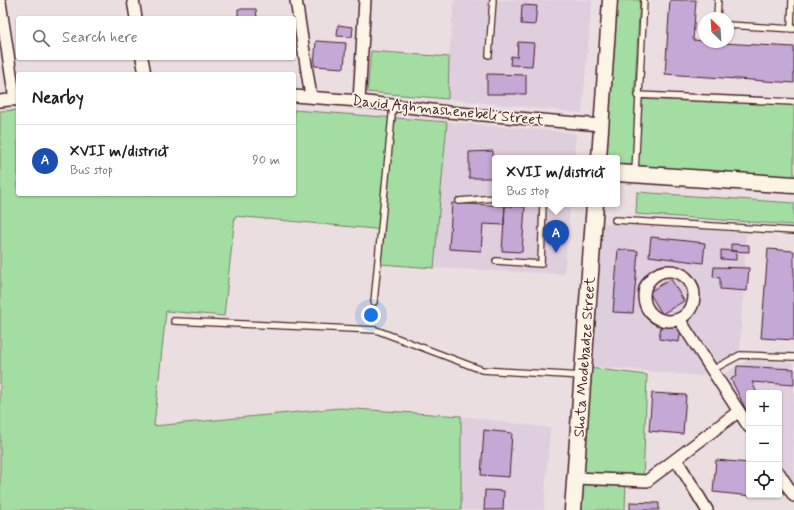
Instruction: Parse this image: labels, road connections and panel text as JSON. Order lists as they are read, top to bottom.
{
  "streets": {
    "main road": ["Shota Modebadze Street"],
    "street": ["David Aghmashenebeli Street"]
  },
  "north": "top left",
  "page": {
    "search": "Search here",
    "heading": "Nearby",
    "list": [
      {
        "mark": "A",
        "name": "XVII m/district",
        "note": "Bus stop",
        "value": "90 m"
      }
    ],
    "popup": ["XVII m/district", "Bus stop"],
    "pins": "A",
    "map_buttons": ["+", "−"]
  }
}
